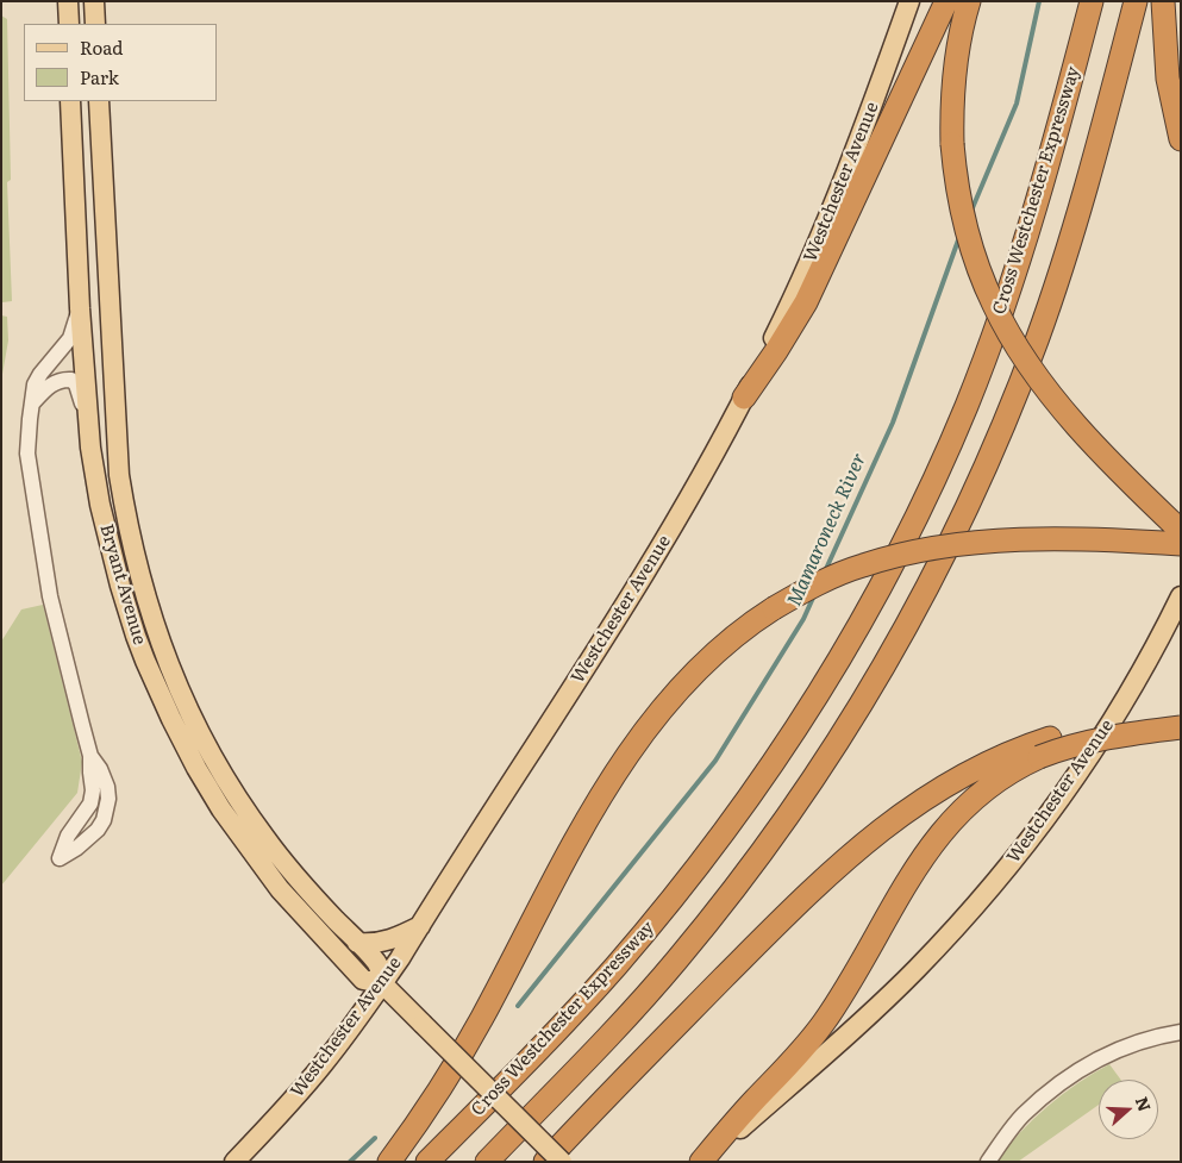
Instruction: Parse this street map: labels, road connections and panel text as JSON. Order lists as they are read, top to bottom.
{
  "streets": {
    "highway": ["Cross Westchester Expressway"],
    "main road": ["Westchester Avenue", "Bryant Avenue"]
  },
  "crossings": [
    ["Westchester Avenue", "Bryant Avenue"]
  ],
  "water": ["Mamaroneck River"],
  "legend": ["Road", "Park"],
  "north": "right"
}
